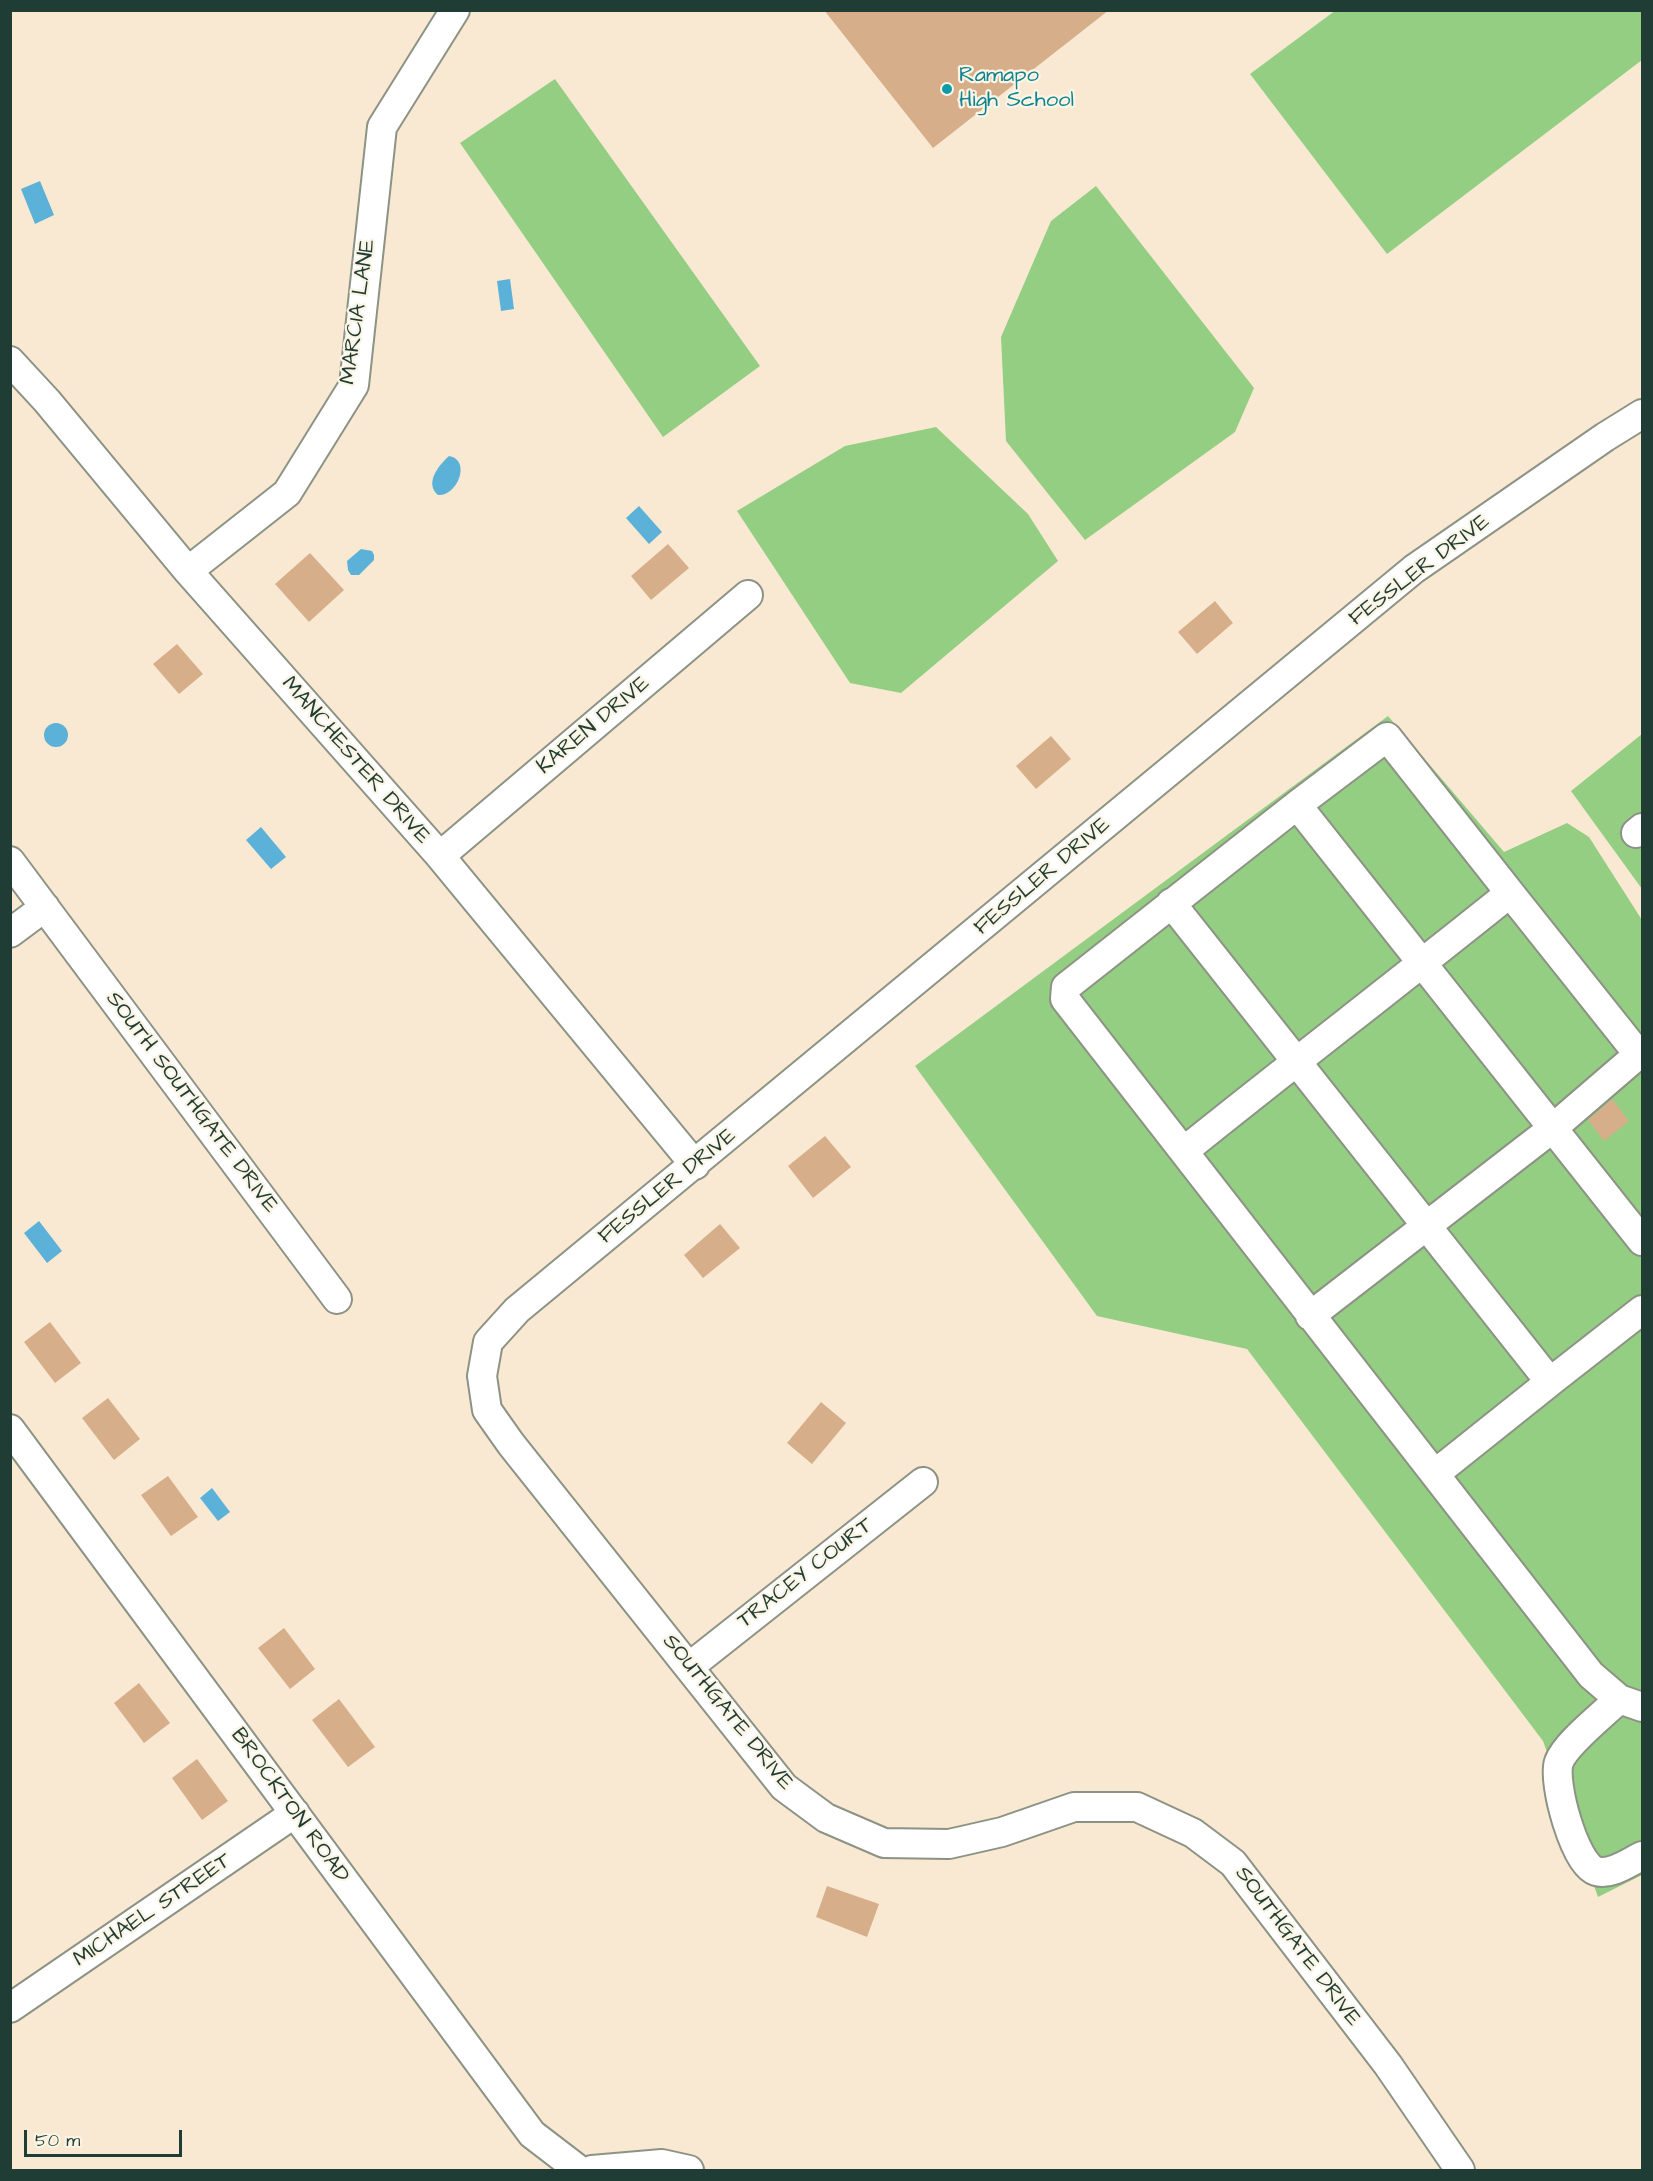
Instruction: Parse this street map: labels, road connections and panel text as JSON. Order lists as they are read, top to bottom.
{
  "streets": {
    "street": [
      "MARCIA LANE",
      "FESSLER DRIVE",
      "KAREN DRIVE",
      "MANCHESTER DRIVE",
      "SOUTH SOUTHGATE DRIVE",
      "TRACEY COURT",
      "SOUTHGATE DRIVE",
      "BROCKTON ROAD",
      "MICHAEL STREET"
    ]
  },
  "crossings": [
    ["MARCIA LANE", "MANCHESTER DRIVE"],
    ["FESSLER DRIVE", "MANCHESTER DRIVE"],
    ["FESSLER DRIVE", "SOUTHGATE DRIVE"],
    ["KAREN DRIVE", "MANCHESTER DRIVE"],
    ["TRACEY COURT", "SOUTHGATE DRIVE"],
    ["BROCKTON ROAD", "MICHAEL STREET"]
  ],
  "places": ["Ramapo High School"],
  "scale_bar": "50 m"
}
